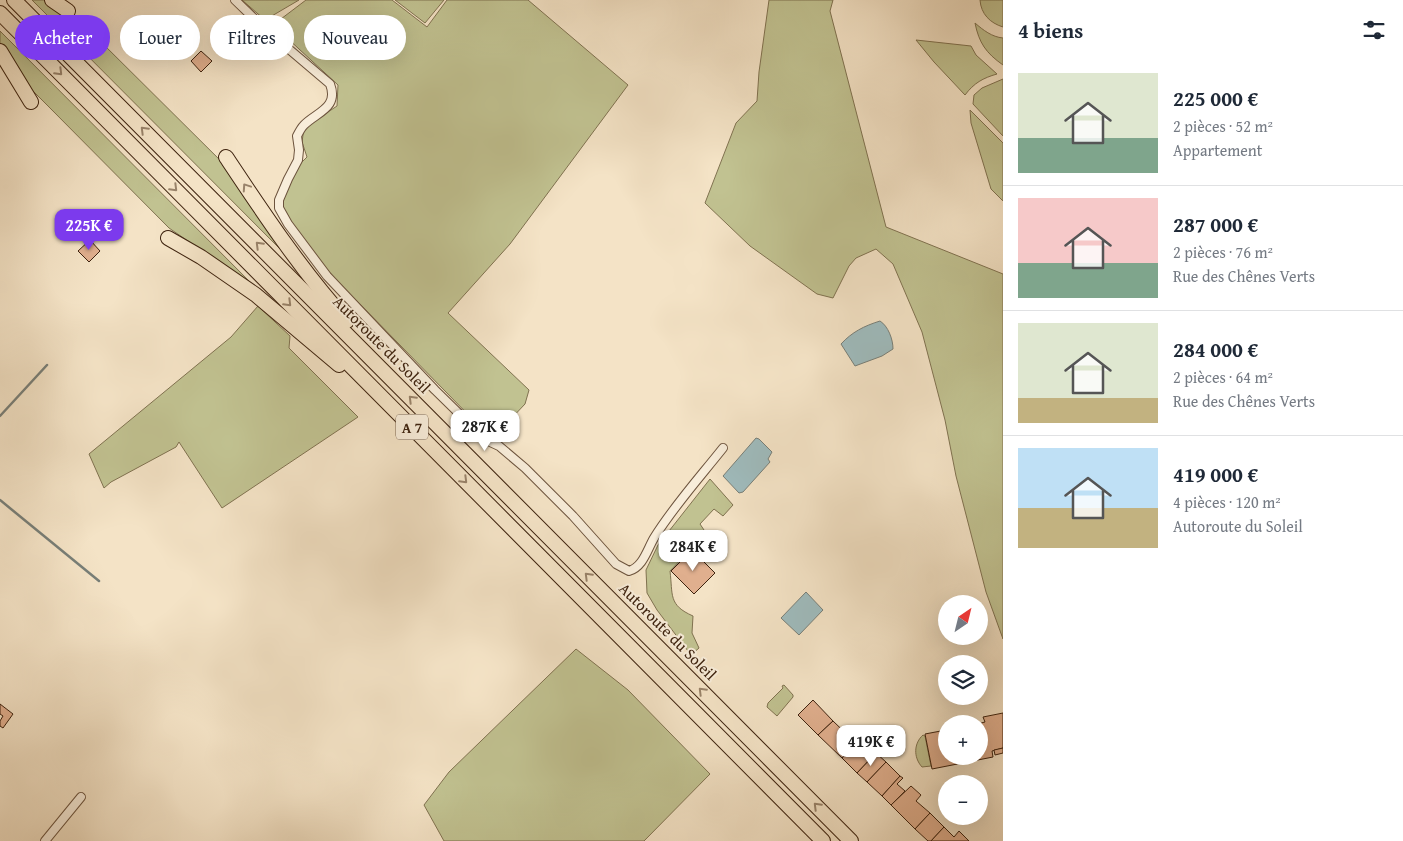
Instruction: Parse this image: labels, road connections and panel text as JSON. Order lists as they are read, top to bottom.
{
  "streets": {
    "highway": ["Autoroute du Soleil", "A 7"]
  },
  "north": "top right",
  "page": {
    "heading": "4 biens",
    "chip": [
      "Acheter",
      "Louer",
      "Filtres",
      "Nouveau"
    ],
    "list": [
      {
        "name": "225 000 €",
        "note": "2 pièces · 52 m² · Appartement"
      },
      {
        "name": "287 000 €",
        "note": "2 pièces · 76 m² · Rue des Chênes Verts"
      },
      {
        "name": "284 000 €",
        "note": "2 pièces · 64 m² · Rue des Chênes Verts"
      },
      {
        "name": "419 000 €",
        "note": "4 pièces · 120 m² · Autoroute du Soleil"
      }
    ],
    "price": [
      "225K €",
      "287K €",
      "284K €",
      "419K €"
    ],
    "map_buttons": ["+", "−"]
  }
}
